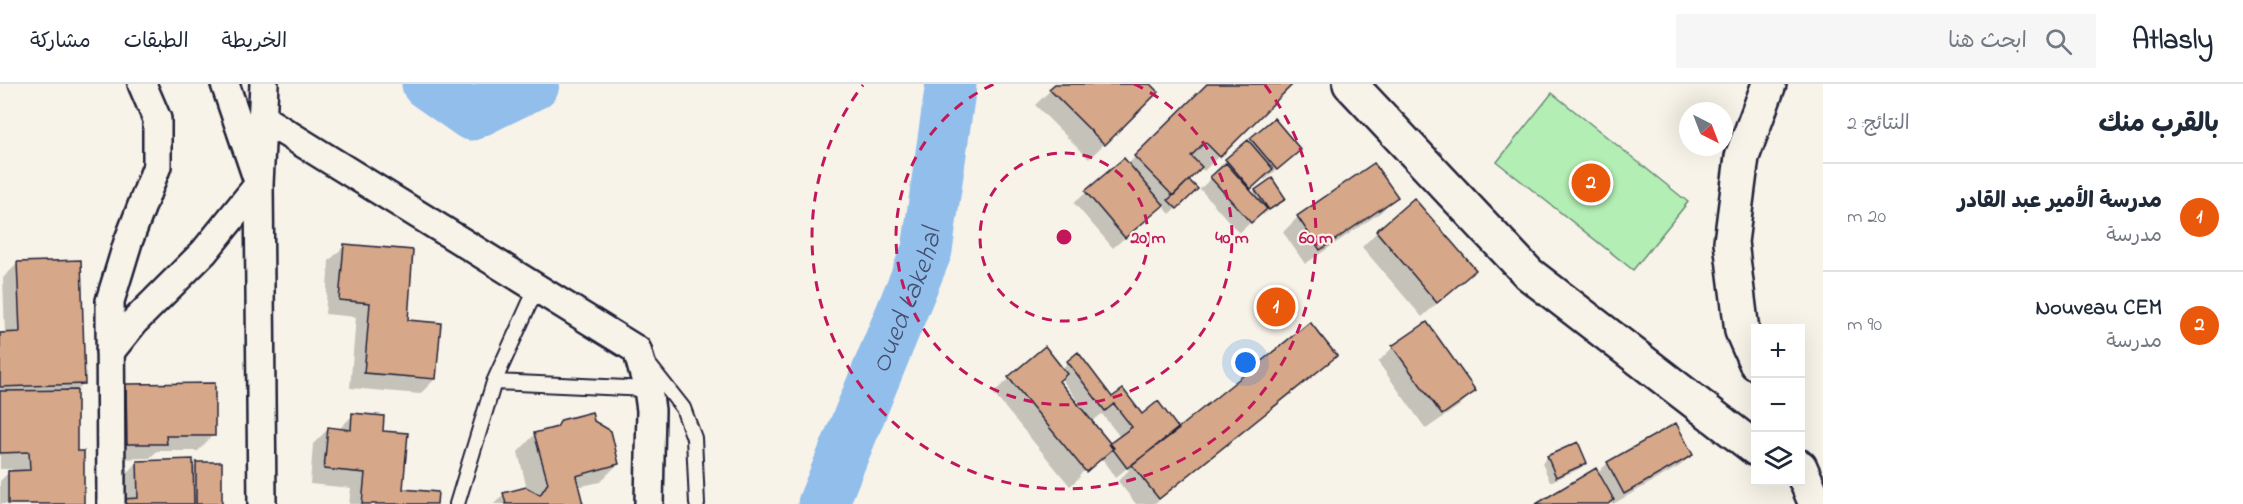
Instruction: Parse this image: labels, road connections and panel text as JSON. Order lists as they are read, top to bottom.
{
  "water": ["Oued Lakehal"],
  "north": "bottom right",
  "page": {
    "header": "Atlasly",
    "search": "ابحث هنا",
    "nav": ["الخريطة", "الطبقات", "مشاركة"],
    "heading": ["بالقرب منك", "النتائج: 2"],
    "pins": ["2", "1"],
    "list": [
      {
        "mark": "1",
        "name": "مدرسة الأمير عبد القادر",
        "note": "مدرسة",
        "value": "20 m"
      },
      {
        "mark": "2",
        "name": "Nouveau CEM",
        "note": "مدرسة",
        "value": "90 m"
      }
    ],
    "map_buttons": ["+", "−"]
  },
  "rings": ["20 m", "40 m", "60 m"]
}
